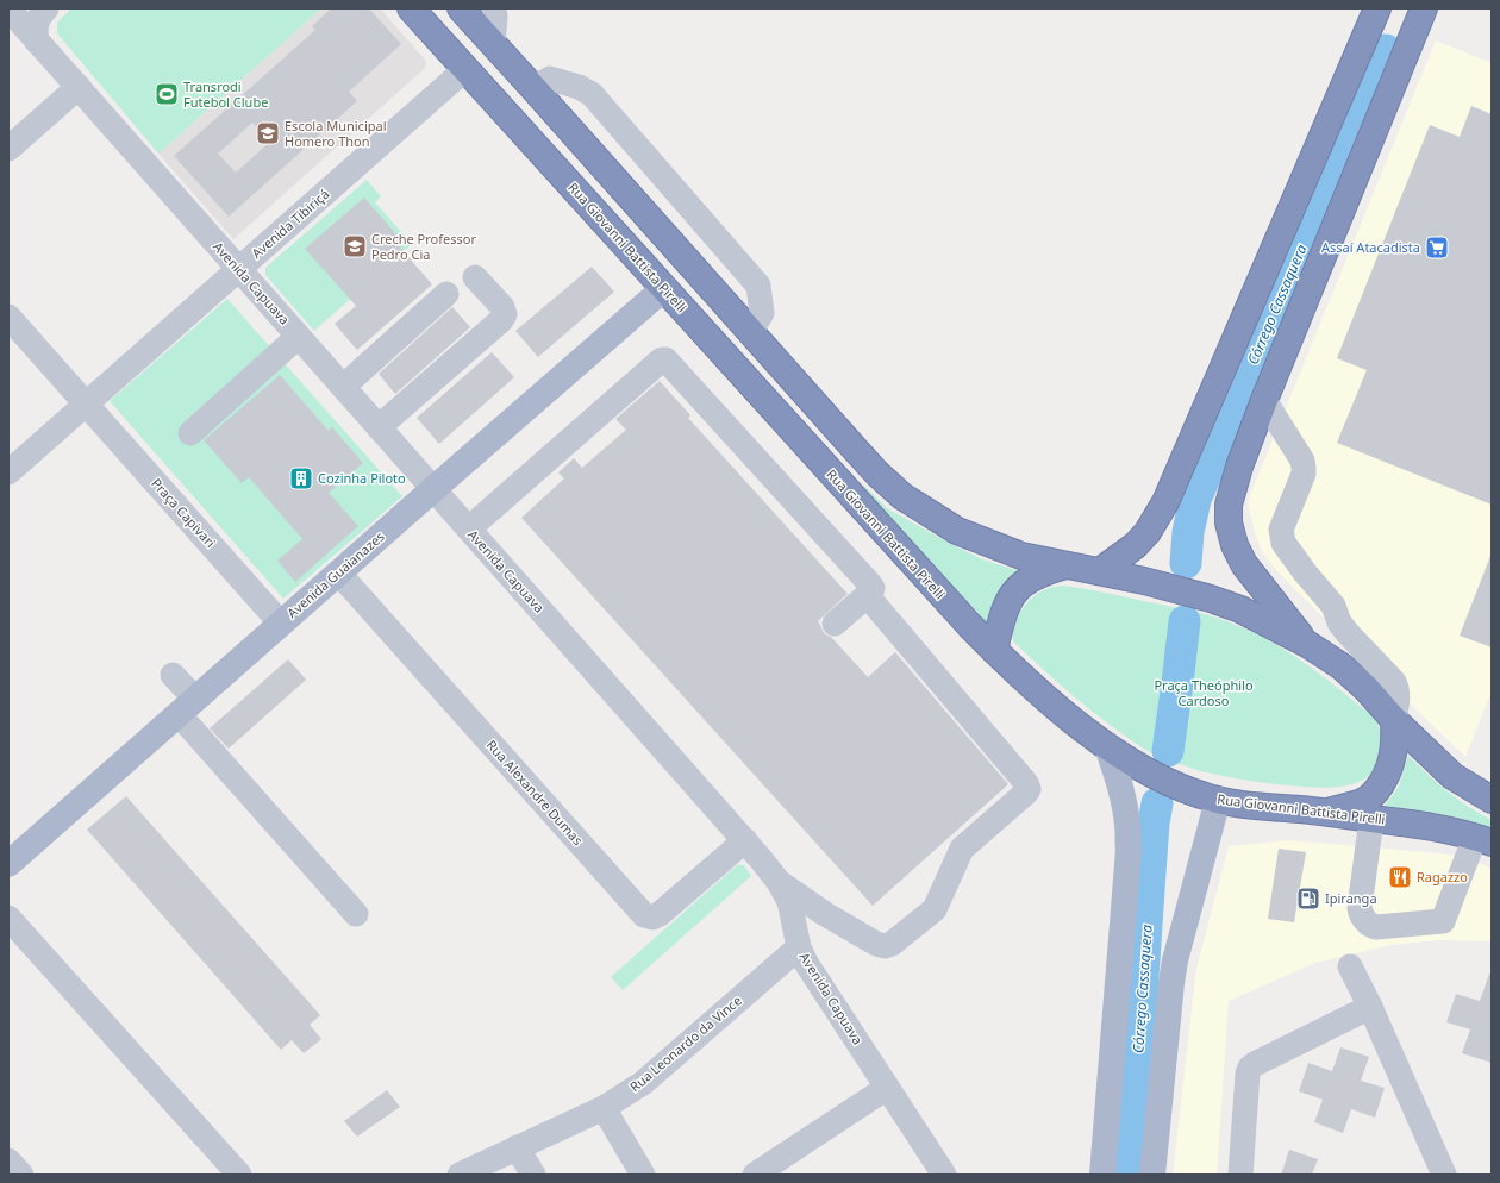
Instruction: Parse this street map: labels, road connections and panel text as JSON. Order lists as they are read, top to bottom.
{
  "streets": {
    "highway": ["Rua Giovanni Battista Pirelli"],
    "main road": ["Avenida Guaianazes"],
    "street": [
      "Avenida Tibiriçá",
      "Avenida Capuava",
      "Praça Capivari",
      "Rua Alexandre Dumas",
      "Rua Leonardo da Vince"
    ]
  },
  "crossings": [
    ["Avenida Tibiriçá", "Rua Giovanni Battista Pirelli"],
    ["Avenida Tibiriçá", "Avenida Capuava"],
    ["Avenida Tibiriçá", "Praça Capivari"],
    ["Rua Giovanni Battista Pirelli", "Avenida Guaianazes"],
    ["Avenida Capuava", "Avenida Guaianazes"],
    ["Avenida Capuava", "Rua Alexandre Dumas"],
    ["Avenida Capuava", "Rua Leonardo da Vince"],
    ["Praça Capivari", "Avenida Guaianazes"],
    ["Avenida Guaianazes", "Rua Alexandre Dumas"]
  ],
  "water": ["Córrego Cassaquera"],
  "parks": ["Praça Theóphilo Cardoso"],
  "places": {
    "sports": ["Transrodi Futebol Clube"],
    "school or university": ["Escola Municipal Homero Thon", "Creche Professor Pedro Cia"],
    "supermarket": ["Assaí Atacadista"],
    "building": ["Cozinha Piloto"],
    "restaurant": ["Ragazzo"],
    "fuel station": ["Ipiranga"]
  }
}
